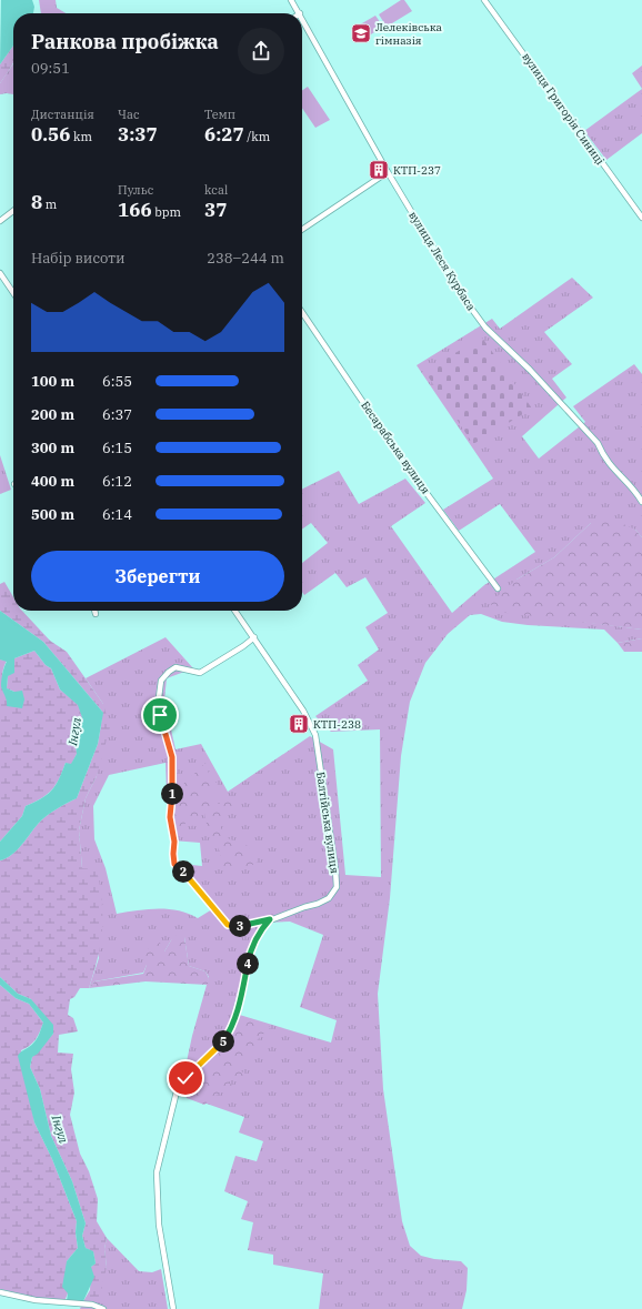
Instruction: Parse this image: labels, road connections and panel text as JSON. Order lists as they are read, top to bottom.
{
  "streets": {
    "street": [
      "вулиця Григорія Синиці",
      "вулиця Леся Курбаса",
      "Бесарабська вулиця",
      "Балтійська вулиця"
    ]
  },
  "water": ["Інгул"],
  "places": {
    "school or university": ["Лелеківська гімназія"],
    "building": ["КТП-237", "КТП-238"]
  },
  "page": {
    "heading": ["Ранкова пробіжка", "09:51"],
    "stats": [
      ["Дистанція", "0.56 km"],
      ["Час", "3:37"],
      ["Темп", "6:27 /km"],
      ["8 m"],
      ["Пульс", "166 bpm"],
      ["kcal", "37"]
    ],
    "chart": ["Набір висоти", "238–244 m"],
    "list": [
      {
        "name": "100 m",
        "note": "6:55"
      },
      {
        "name": "200 m",
        "note": "6:37"
      },
      {
        "name": "300 m",
        "note": "6:15"
      },
      {
        "name": "400 m",
        "note": "6:12"
      },
      {
        "name": "500 m",
        "note": "6:14"
      }
    ],
    "buttons": "Зберегти",
    "pins": [
      "1",
      "2",
      "3",
      "4",
      "5"
    ]
  }
}
